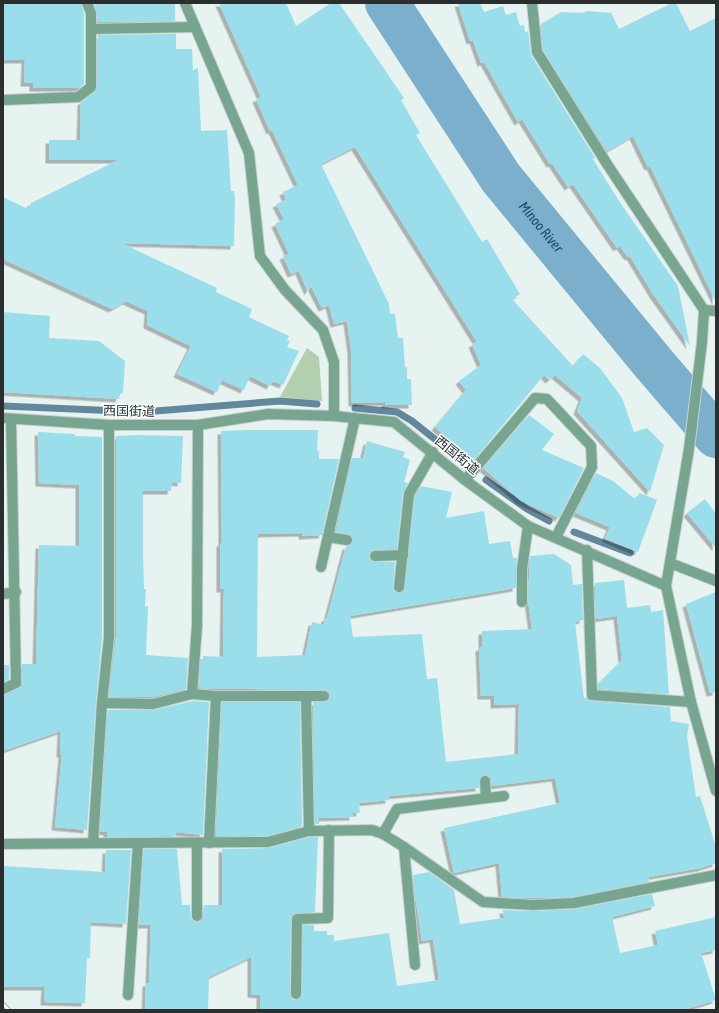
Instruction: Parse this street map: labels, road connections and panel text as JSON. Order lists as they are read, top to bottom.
{
  "streets": {
    "street": ["西国街道"]
  },
  "water": ["Minoo River"]
}
